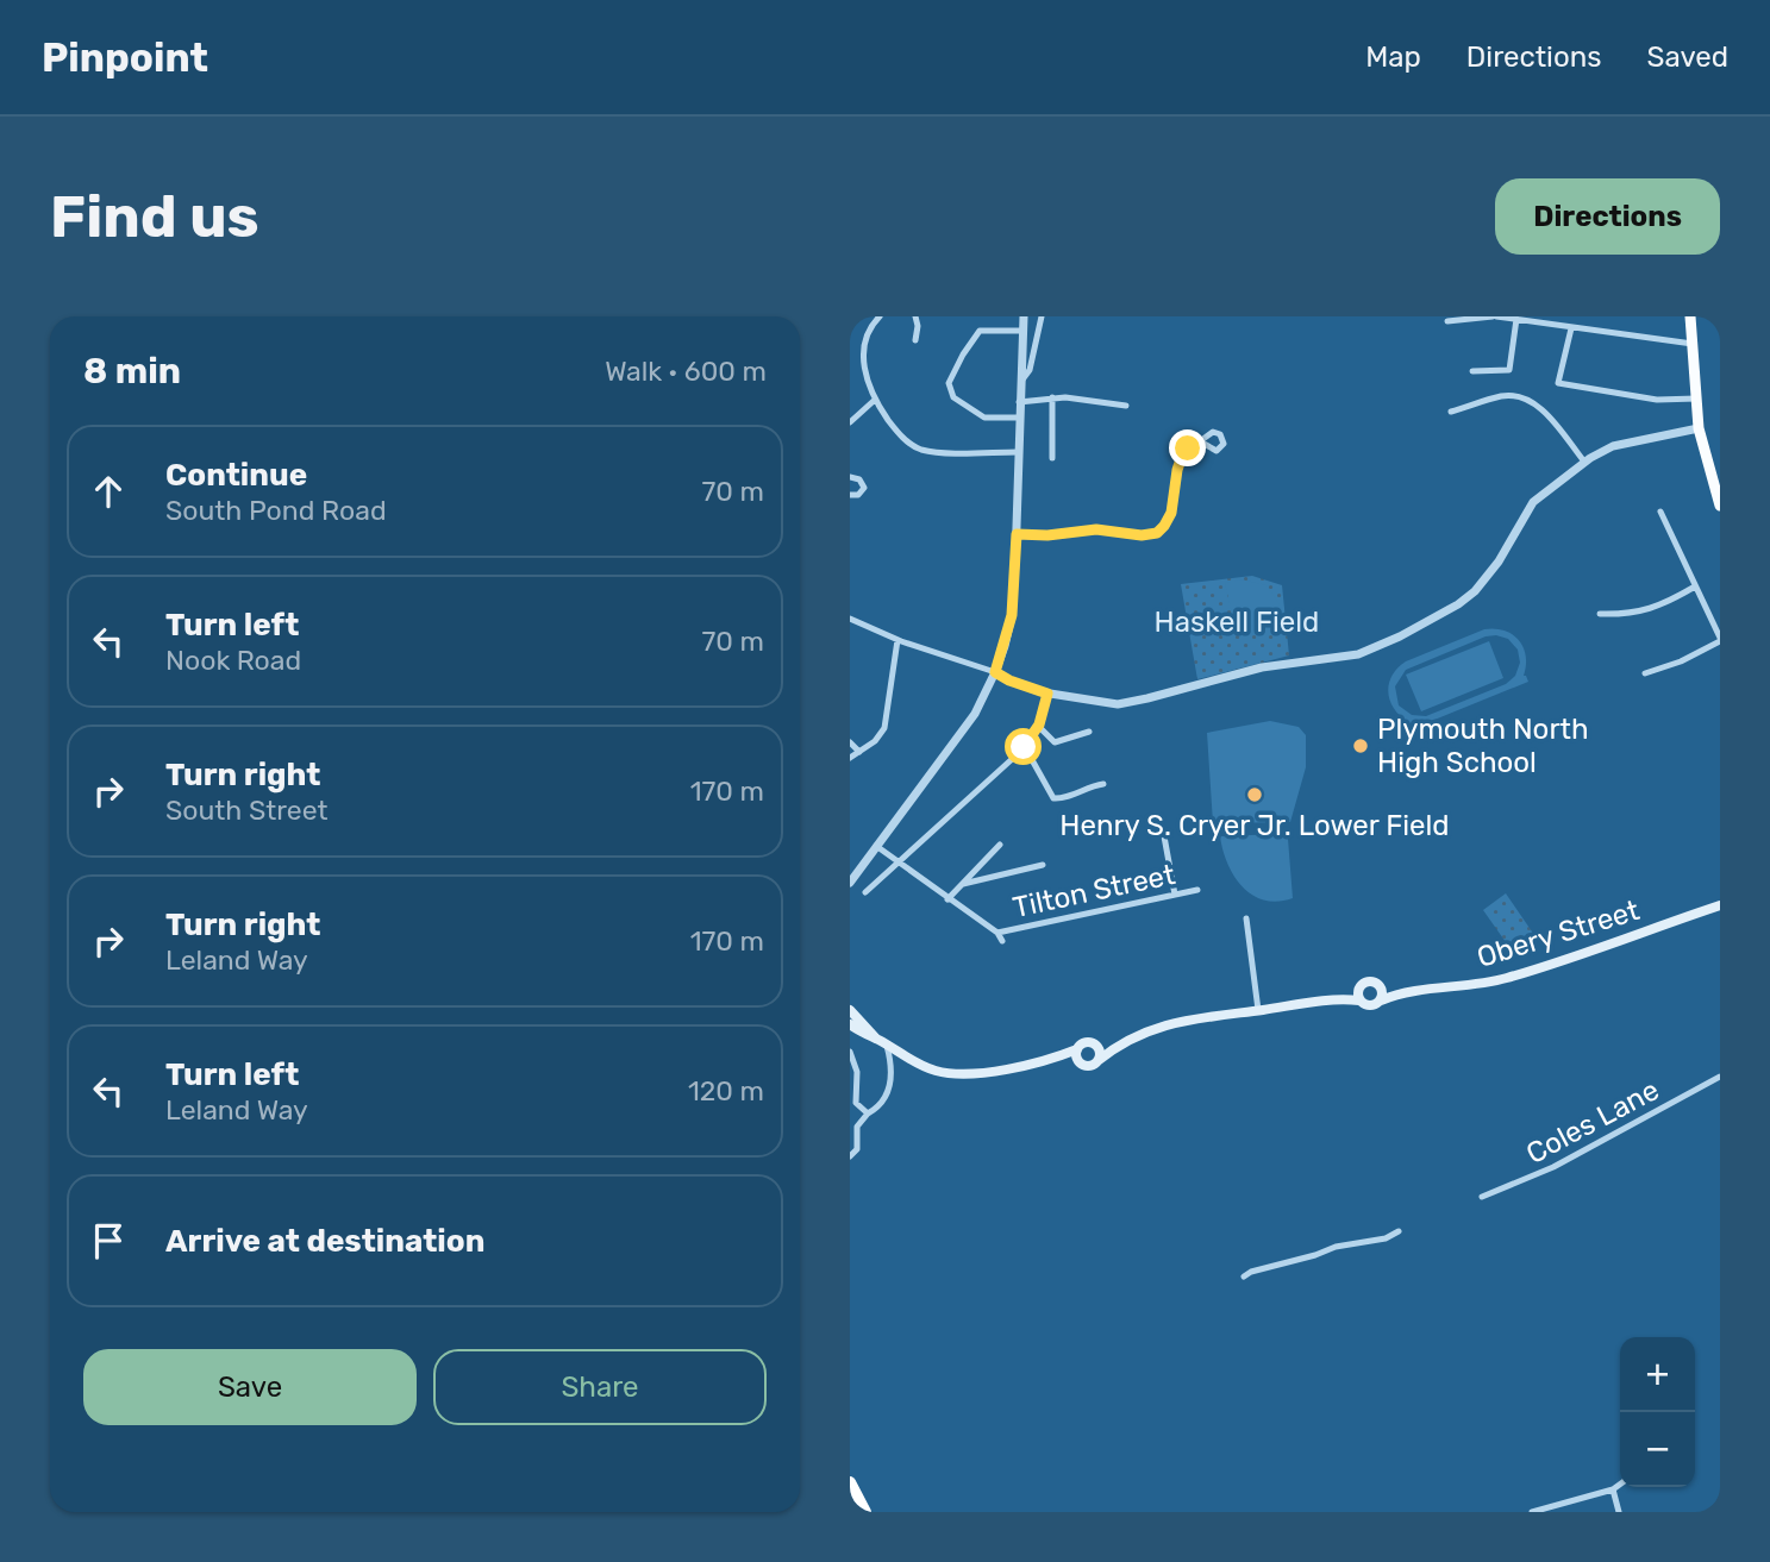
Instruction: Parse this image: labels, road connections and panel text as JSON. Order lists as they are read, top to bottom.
{
  "streets": {
    "main road": ["Obery Street"],
    "street": ["Tilton Street", "Coles Lane"]
  },
  "parks": ["Haskell Field"],
  "places": ["Plymouth North High School", "Henry S. Cryer Jr. Lower Field"],
  "page": {
    "header": "Pinpoint",
    "nav": ["Map", "Directions", "Saved"],
    "buttons": [
      "Directions",
      ["Save", "Share"]
    ],
    "title": "Find us",
    "heading": ["8 min", "Walk · 600 m"],
    "list": [
      ["Continue", "South Pond Road", "70 m"],
      ["Turn left", "Nook Road", "70 m"],
      ["Turn right", "South Street", "170 m"],
      ["Turn right", "Leland Way", "170 m"],
      ["Turn left", "Leland Way", "120 m"],
      "Arrive at destination"
    ],
    "map_buttons": ["+", "−"]
  }
}
